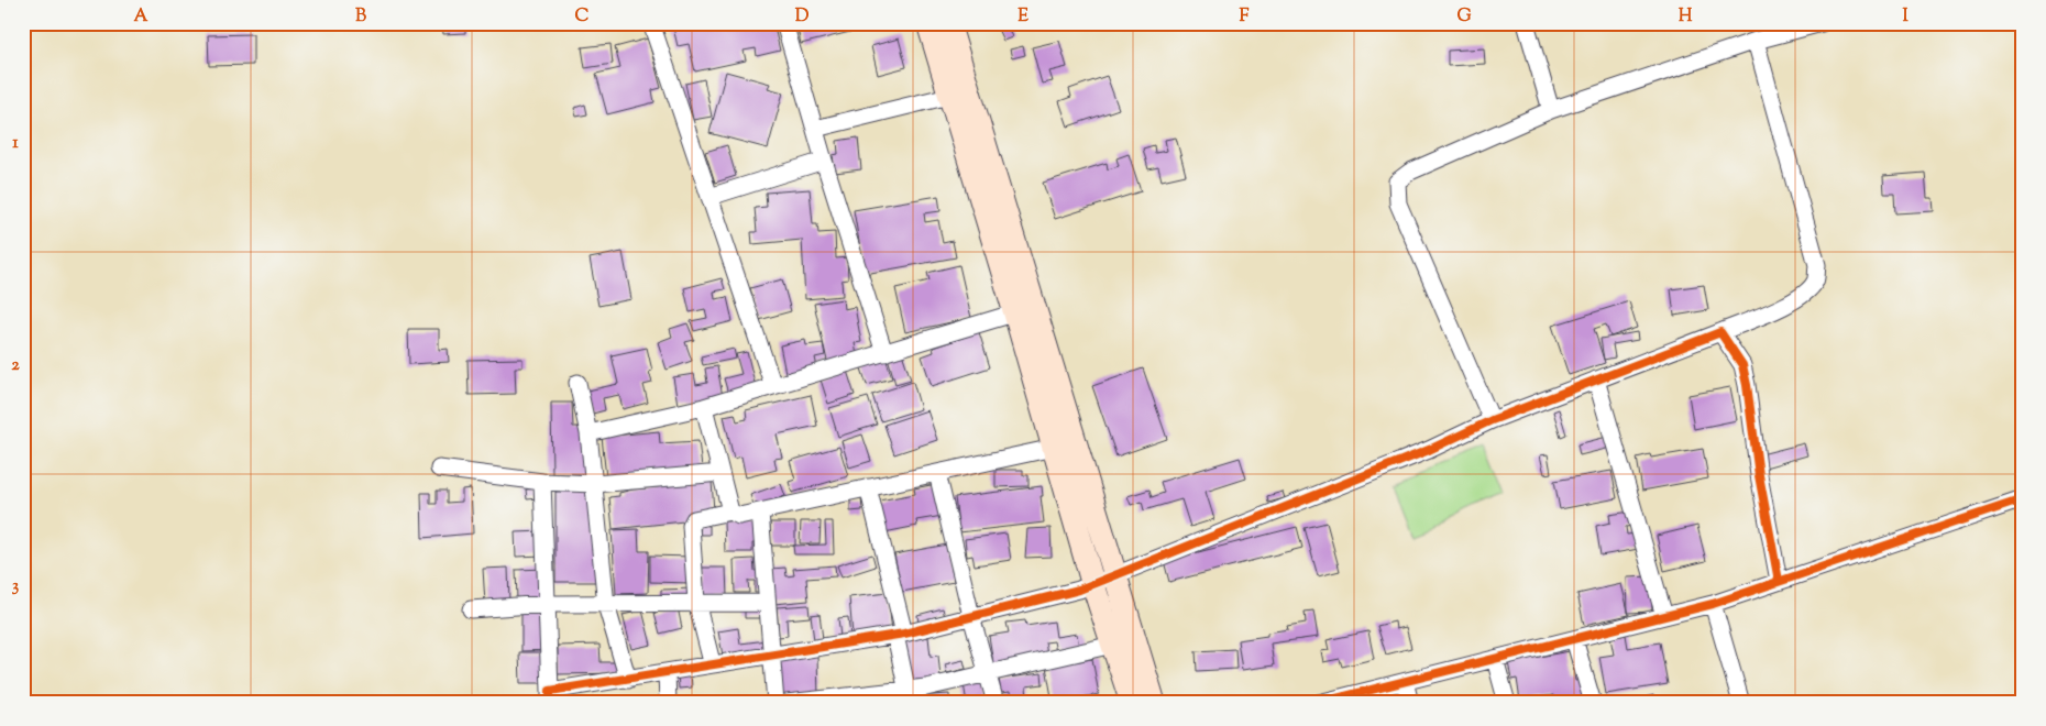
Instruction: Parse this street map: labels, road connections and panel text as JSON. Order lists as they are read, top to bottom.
{
  "grid": {
    "columns": [
      "A",
      "B",
      "C",
      "D",
      "E",
      "F",
      "G",
      "H",
      "I"
    ],
    "rows": ["1", "2", "3"]
  }
}
